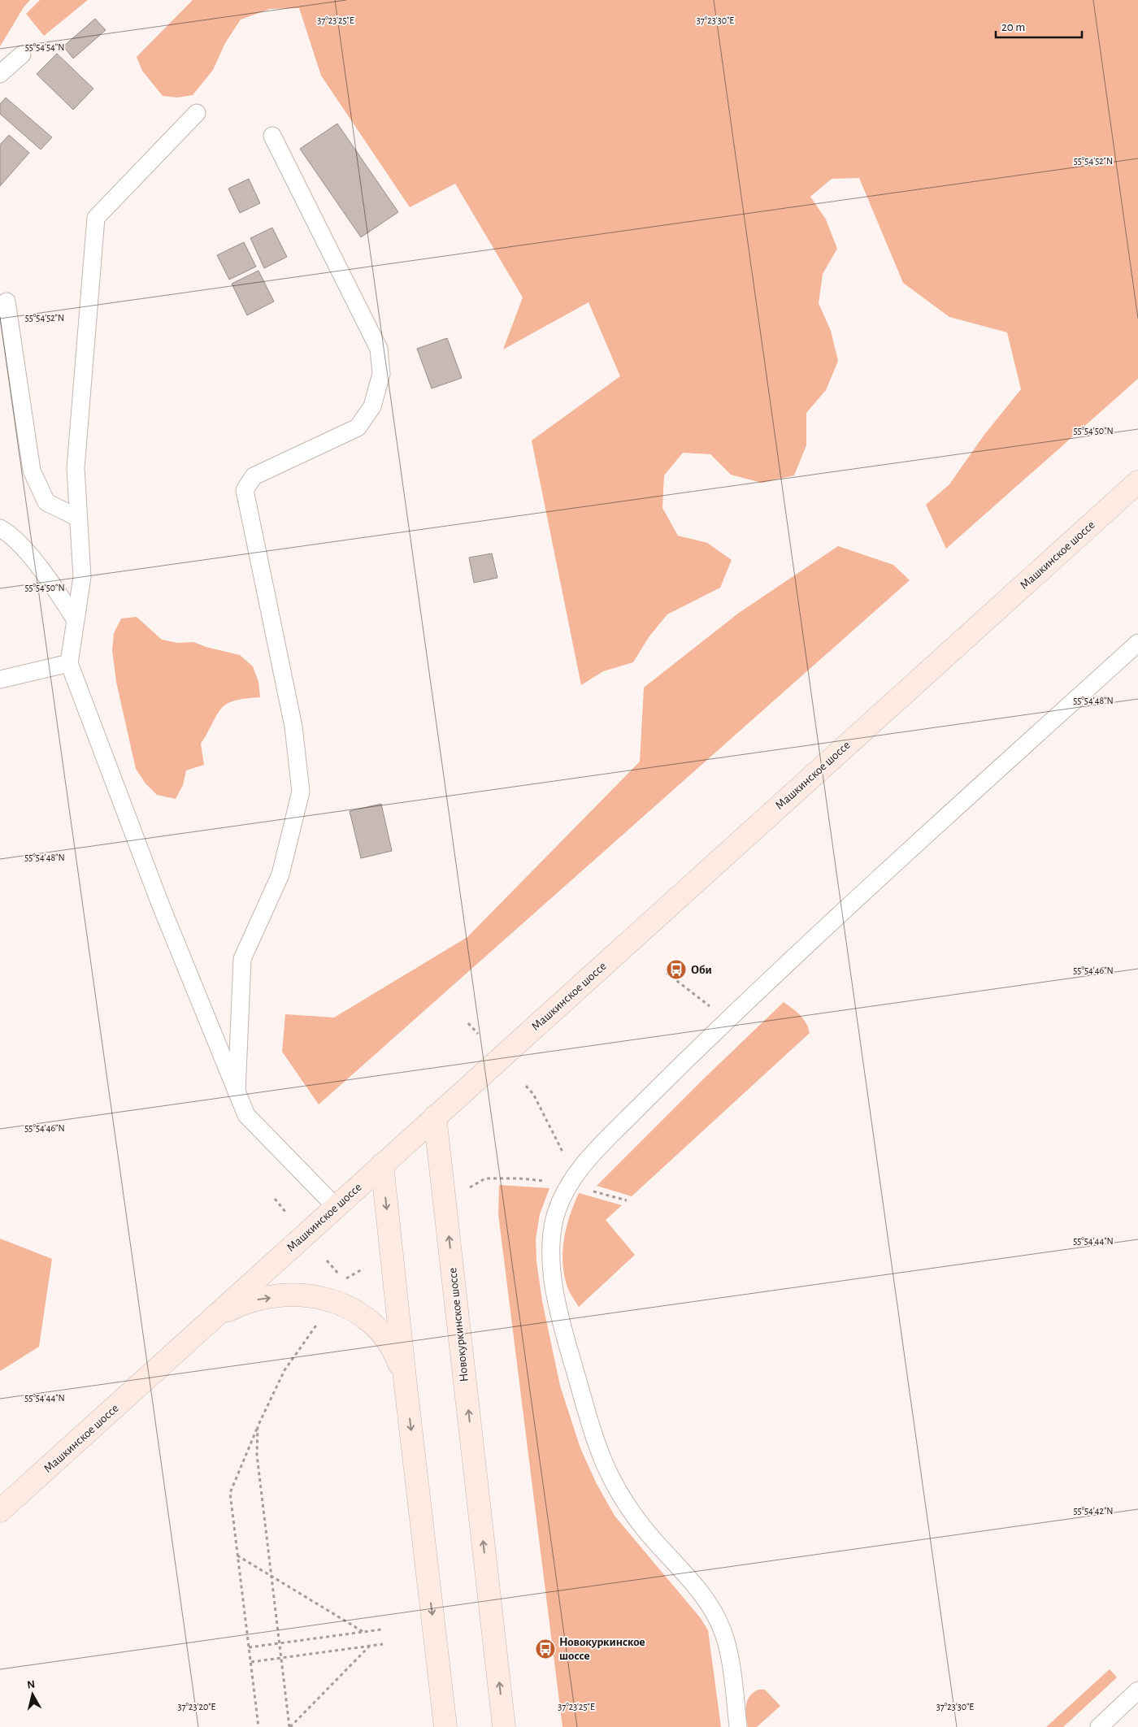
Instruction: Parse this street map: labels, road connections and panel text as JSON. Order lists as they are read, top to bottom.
{
  "streets": {
    "main road": ["Машкинское шоссе", "Новокуркинское шоссе"]
  },
  "crossings": [
    ["Машкинское шоссе", "Новокуркинское шоссе"]
  ],
  "places": {
    "bus stop": ["Оби", "Новокуркинское шоссе"]
  },
  "scale_bar": "20 m",
  "north": "top",
  "coordinates": [
    "37°23'25\"E",
    "37°23'30\"E",
    "55°54'54\"N",
    "55°54'52\"N",
    "55°54'50\"N",
    "55°54'48\"N",
    "55°54'46\"N",
    "55°54'44\"N",
    "55°54'42\"N",
    "37°23'20\"E"
  ]
}
